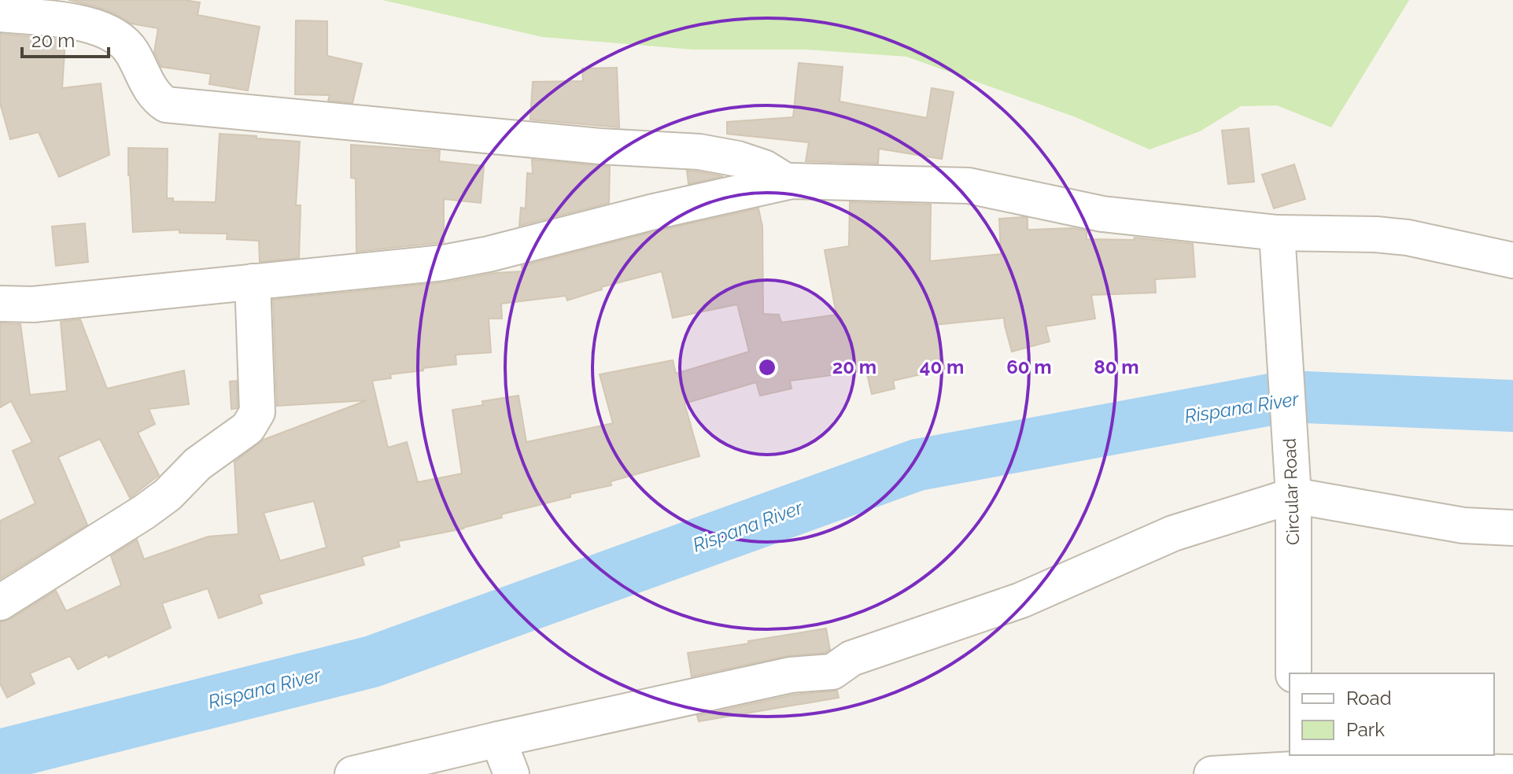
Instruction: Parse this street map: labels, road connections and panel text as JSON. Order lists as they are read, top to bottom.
{
  "streets": {
    "street": ["Circular Road"]
  },
  "water": ["Rispana River"],
  "legend": ["Road", "Park"],
  "scale_bar": "20 m",
  "rings": [
    "20 m",
    "40 m",
    "60 m",
    "80 m"
  ]
}
